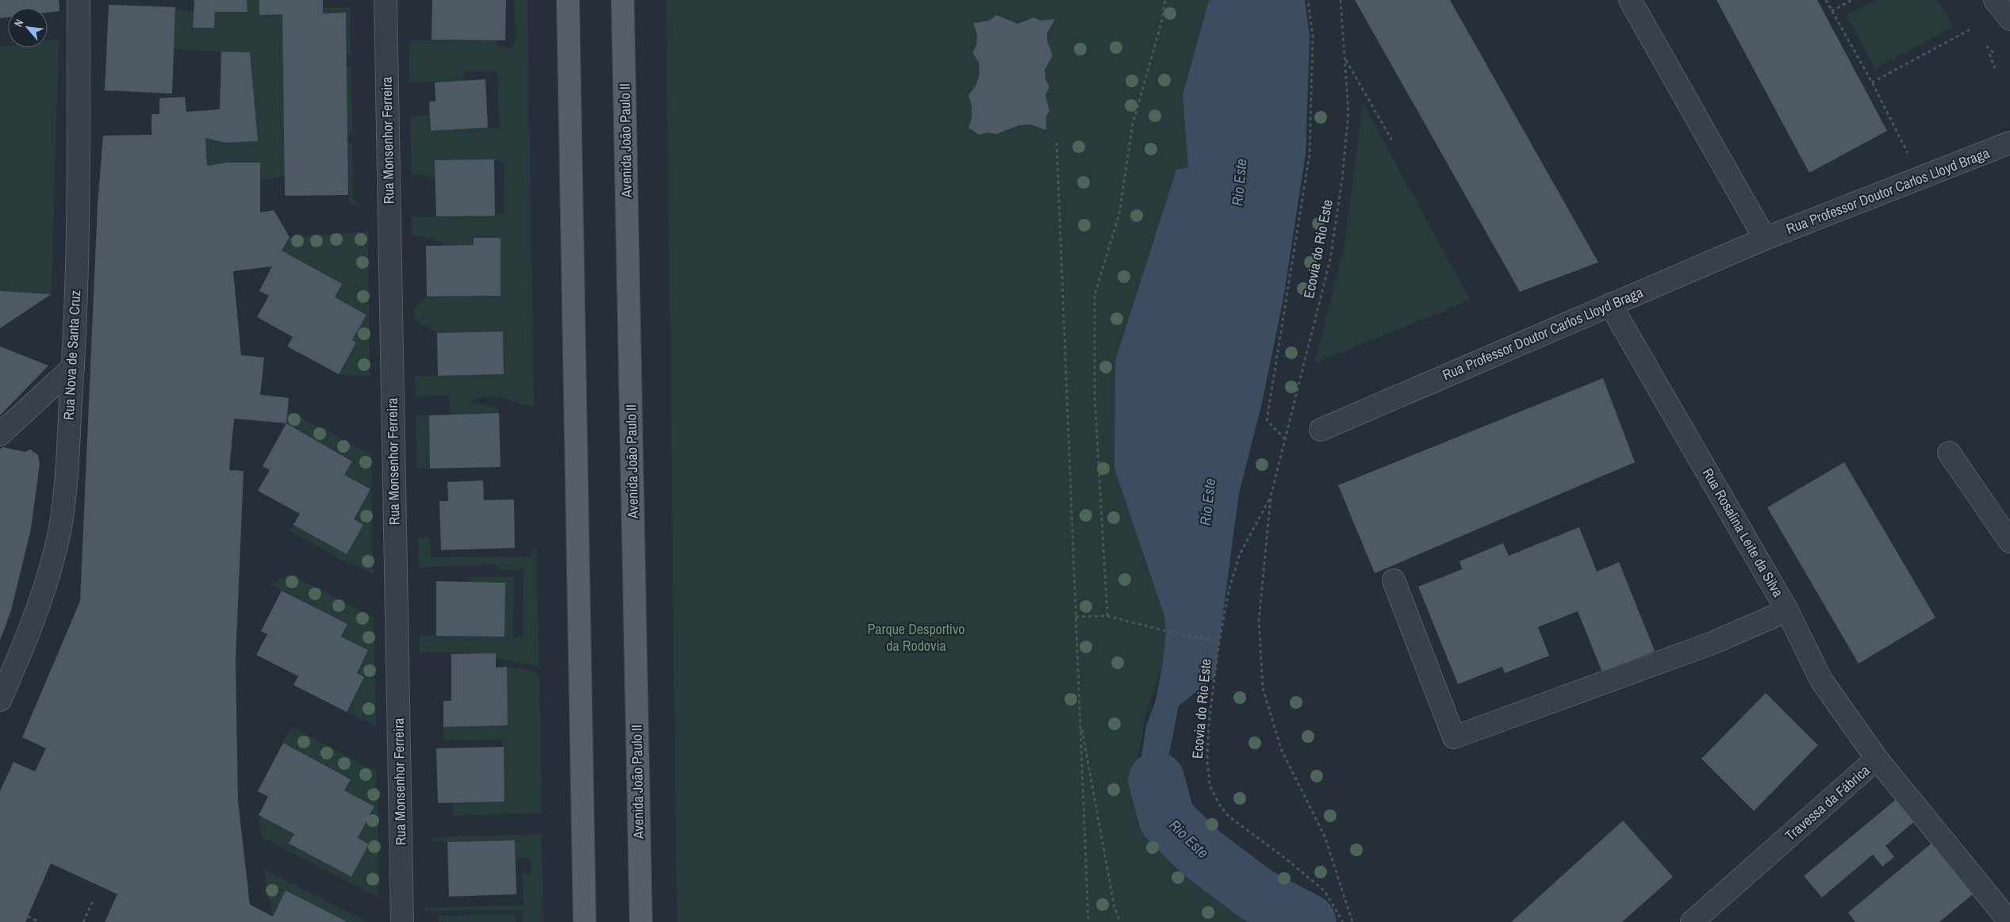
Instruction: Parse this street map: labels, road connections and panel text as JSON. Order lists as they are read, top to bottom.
{
  "streets": {
    "main road": ["Avenida João Paulo II"],
    "street": [
      "Rua Monsenhor Ferreira",
      "Rua Professor Doutor Carlos Lloyd Braga",
      "Rua Nova de Santa Cruz",
      "Rua Rosalina Leite da Silva",
      "Travessa da Fábrica"
    ],
    "path": ["Ecovia do Rio Este"]
  },
  "crossings": [
    ["Rua Professor Doutor Carlos Lloyd Braga", "Rua Rosalina Leite da Silva"],
    ["Rua Rosalina Leite da Silva", "Travessa da Fábrica"]
  ],
  "water": ["Rio Este"],
  "parks": ["Parque Desportivo da Rodovia"],
  "north": "top left"
}
